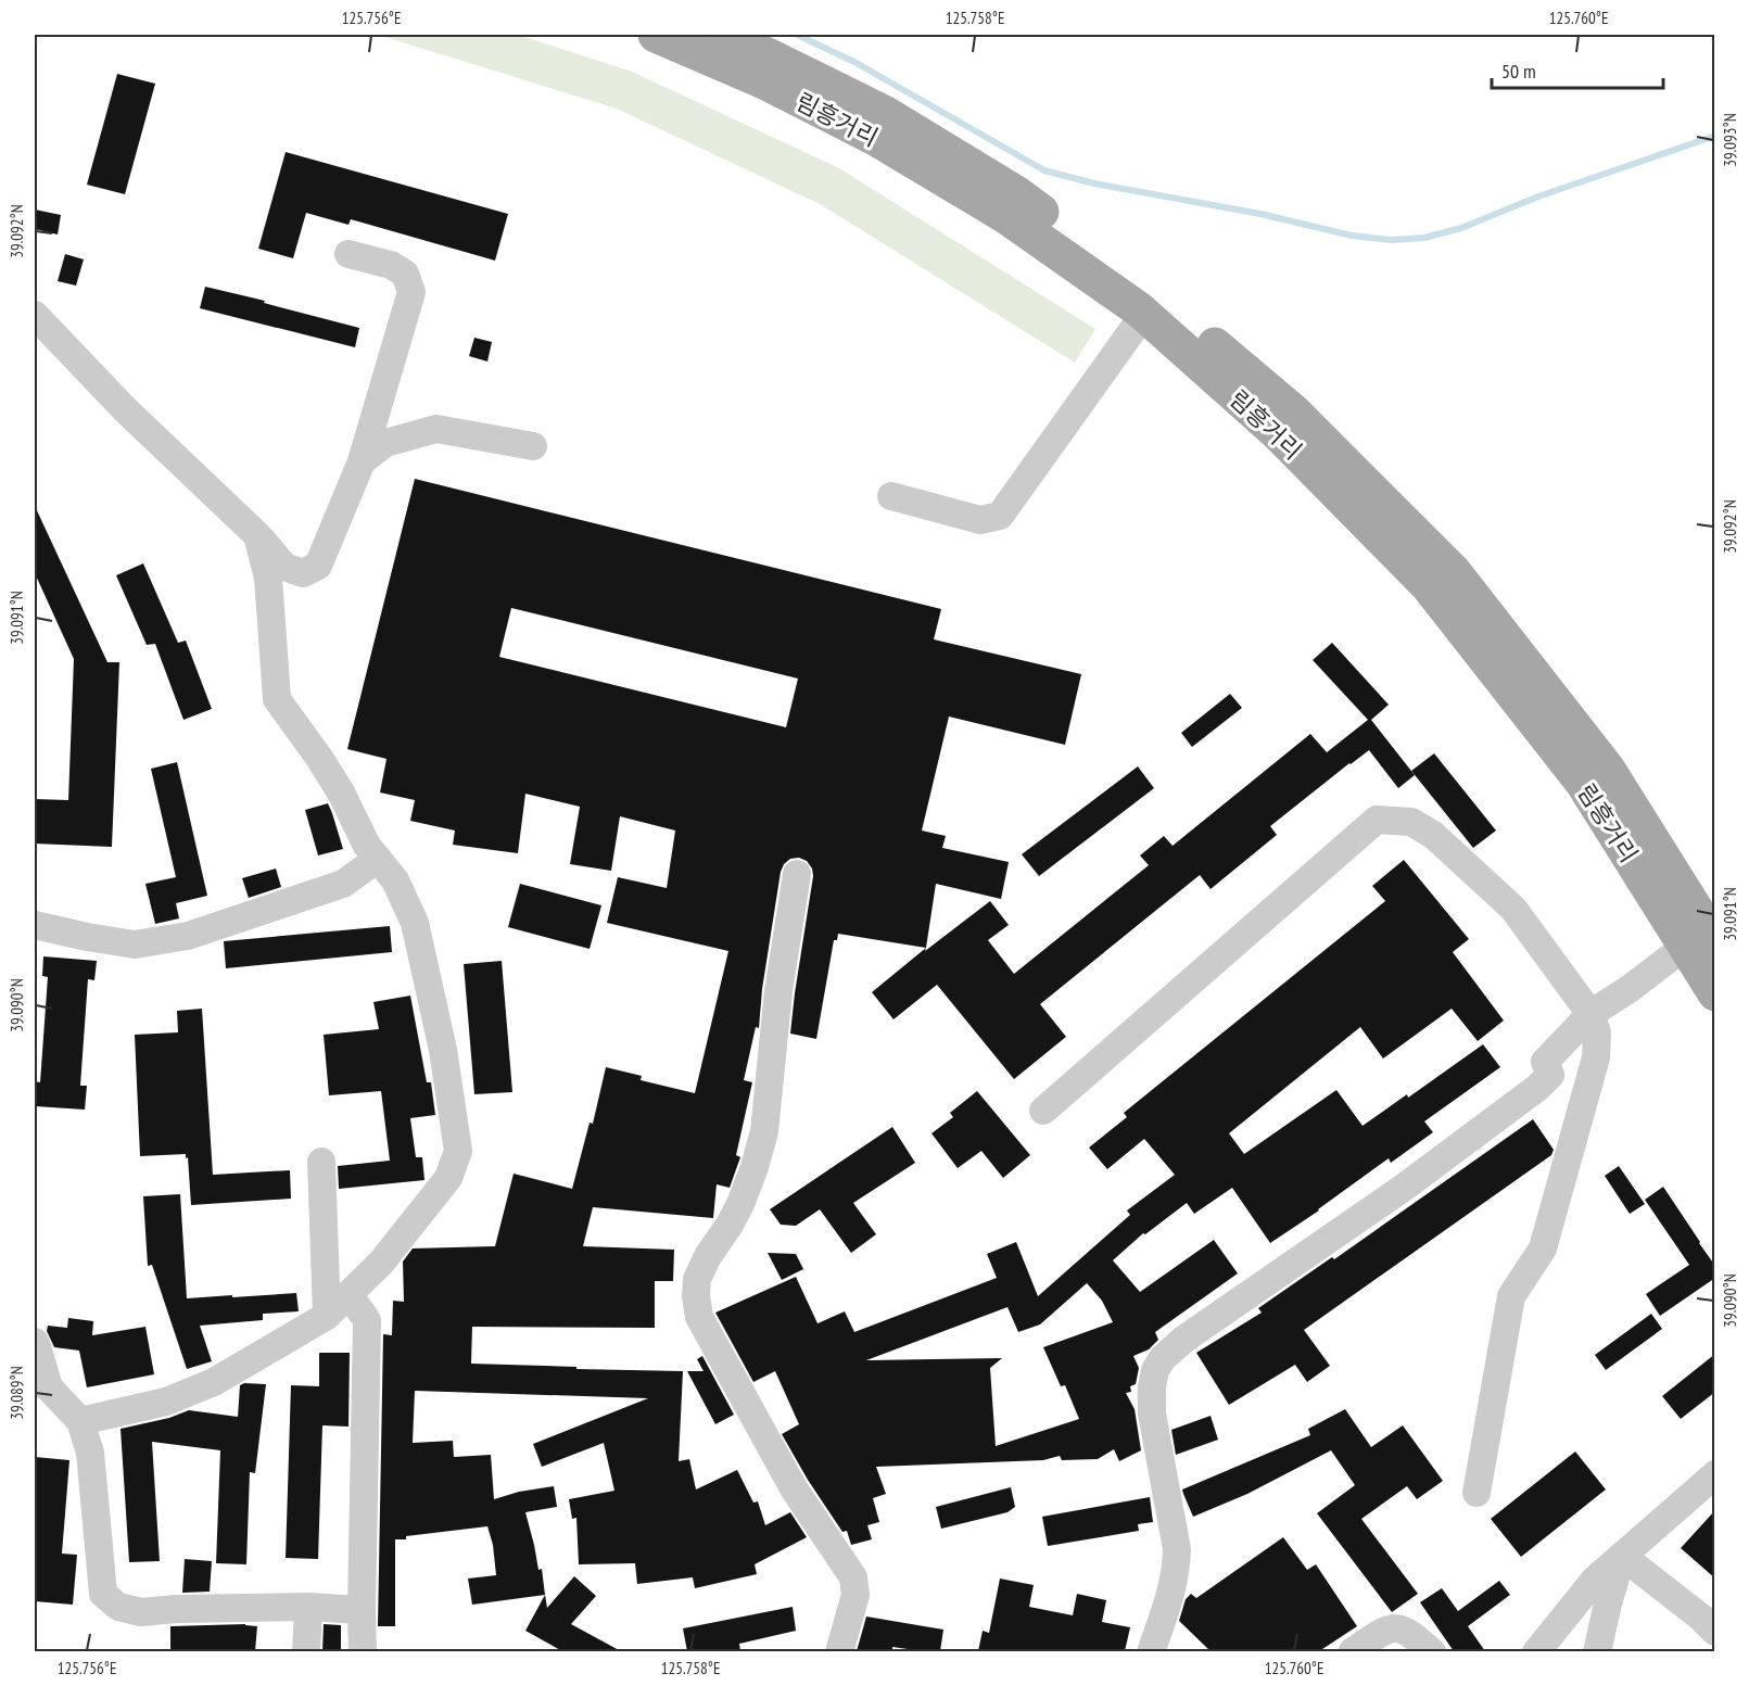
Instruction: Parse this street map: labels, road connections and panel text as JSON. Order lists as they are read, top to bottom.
{
  "streets": {
    "main road": ["림흥거리"]
  },
  "scale_bar": "50 m",
  "coordinates": [
    "125.756°E",
    "125.758°E",
    "125.760°E",
    "39.093°N",
    "39.092°N",
    "39.091°N",
    "39.090°N",
    "39.089°N"
  ]
}
